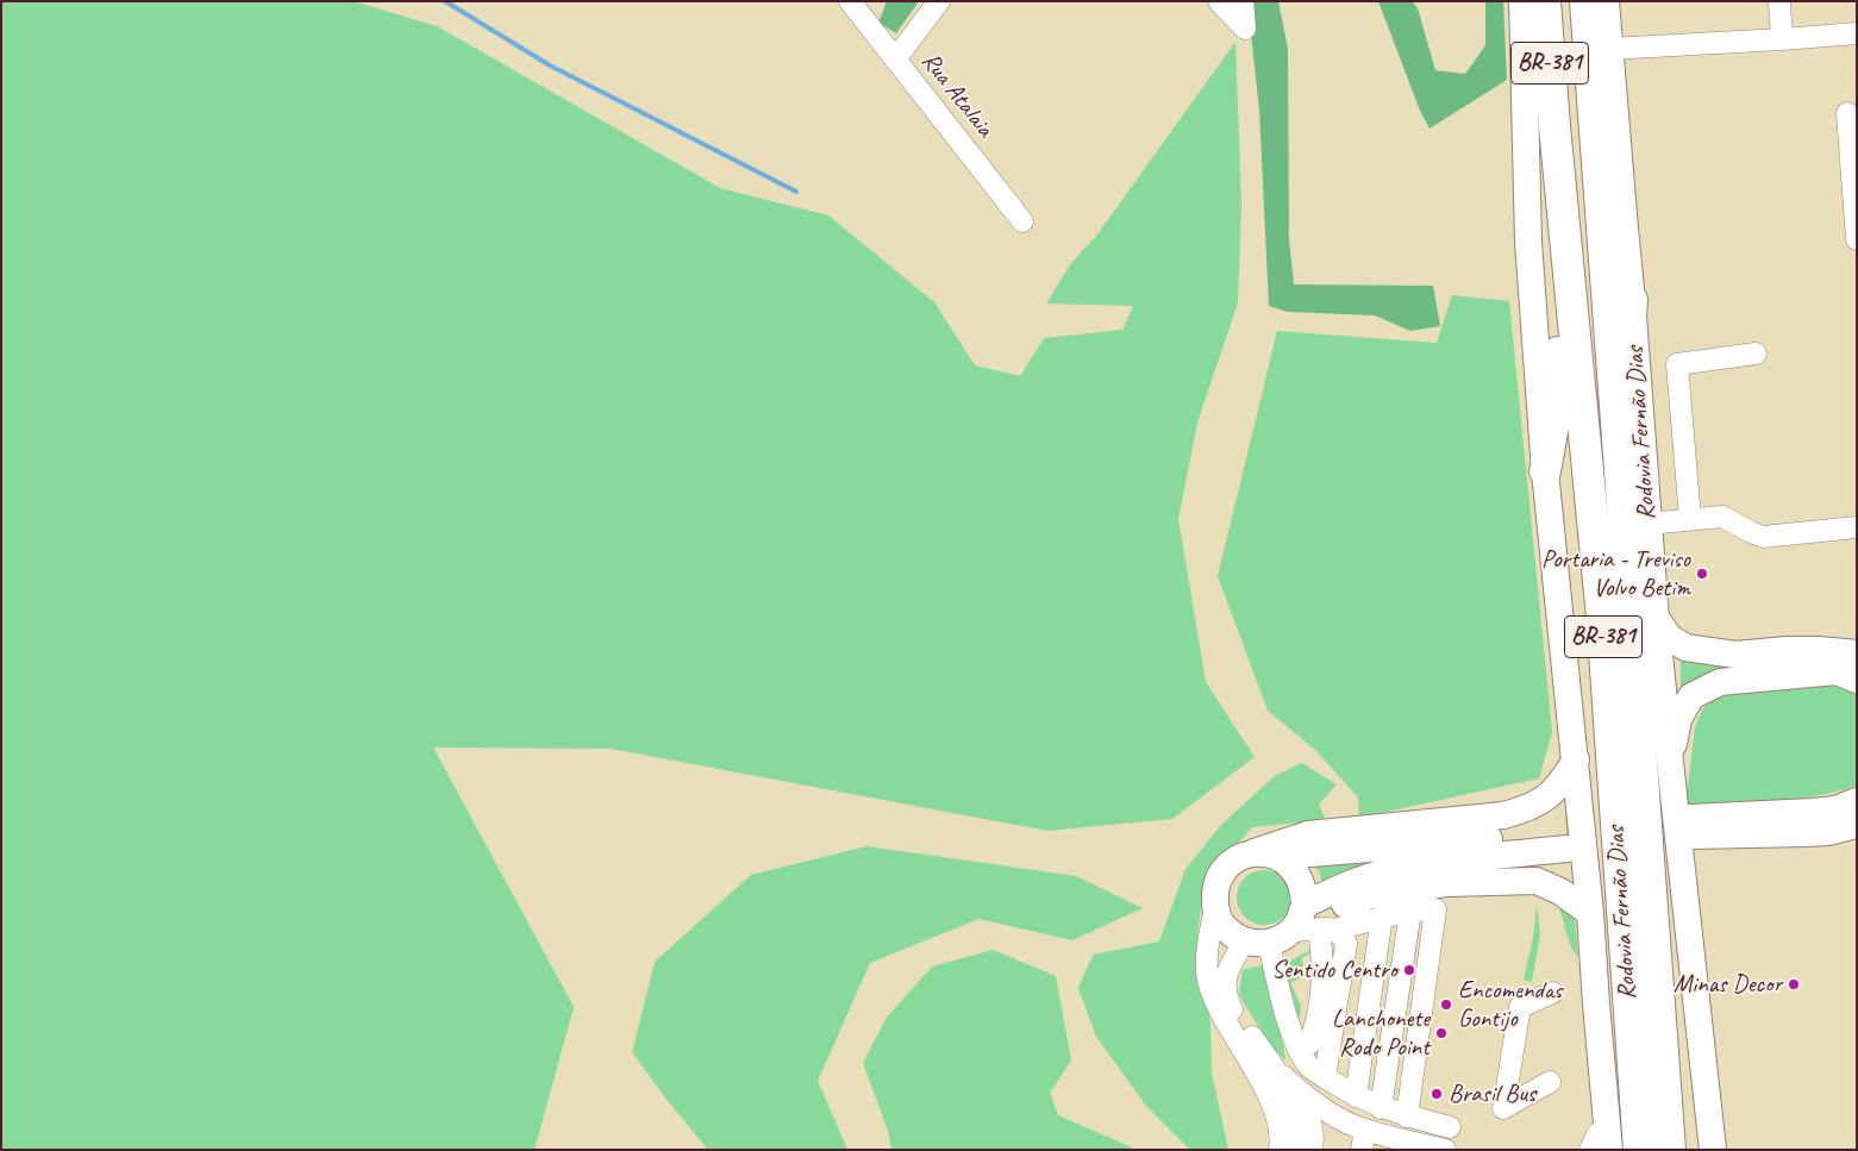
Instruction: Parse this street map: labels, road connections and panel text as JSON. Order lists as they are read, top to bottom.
{
  "streets": {
    "highway": ["BR-381", "Rodovia Fernão Dias"],
    "street": ["Rua Atalaia"]
  },
  "places": [
    "Portaria - Treviso Volvo Betim",
    "Sentido Centro",
    "Minas Decor",
    "Encomendas Gontijo",
    "Lanchonete Rodo Point",
    "Brasil Bus"
  ]
}
